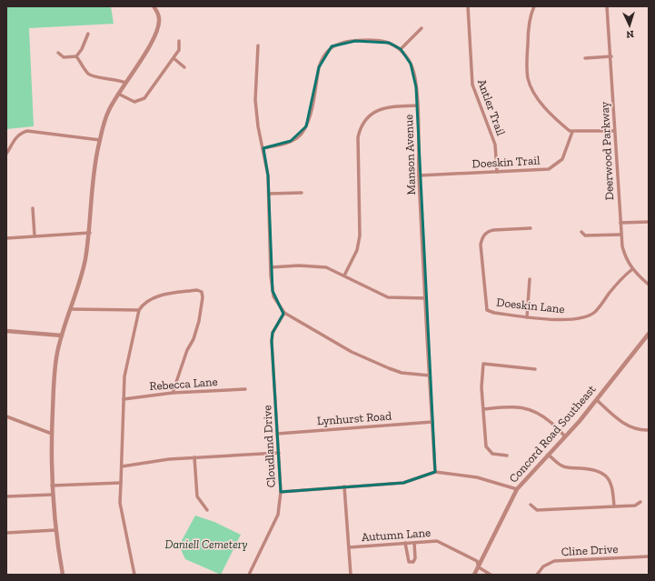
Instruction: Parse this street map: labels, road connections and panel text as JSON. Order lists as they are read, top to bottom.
{
  "streets": {
    "street": [
      "Antler Trail",
      "Deerwood Parkway",
      "Manson Avenue",
      "Doeskin Trail",
      "Doeskin Lane",
      "Rebecca Lane",
      "Lynhurst Road",
      "Concord Road Southeast",
      "Cloudland Drive",
      "Autumn Lane",
      "Cline Drive"
    ]
  },
  "crossings": [
    ["Antler Trail", "Doeskin Trail"],
    ["Deerwood Parkway", "Doeskin Lane"],
    ["Manson Avenue", "Doeskin Trail"],
    ["Manson Avenue", "Lynhurst Road"],
    ["Lynhurst Road", "Cloudland Drive"],
    ["Concord Road Southeast", "Autumn Lane"]
  ],
  "parks": ["Daniell Cemetery"],
  "north": "bottom"
}
